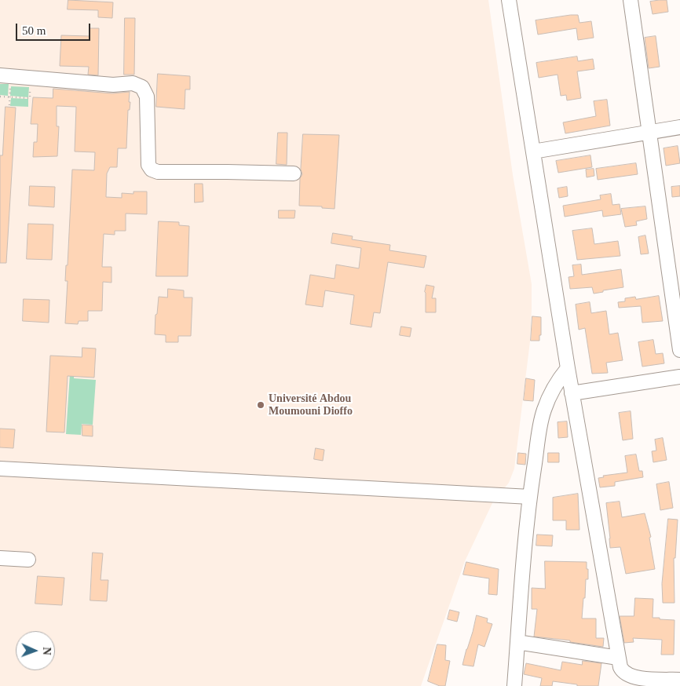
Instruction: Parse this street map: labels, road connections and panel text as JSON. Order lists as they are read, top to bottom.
{
  "places": ["Université Abdou Moumouni Dioffo"],
  "scale_bar": "50 m",
  "north": "right"
}
